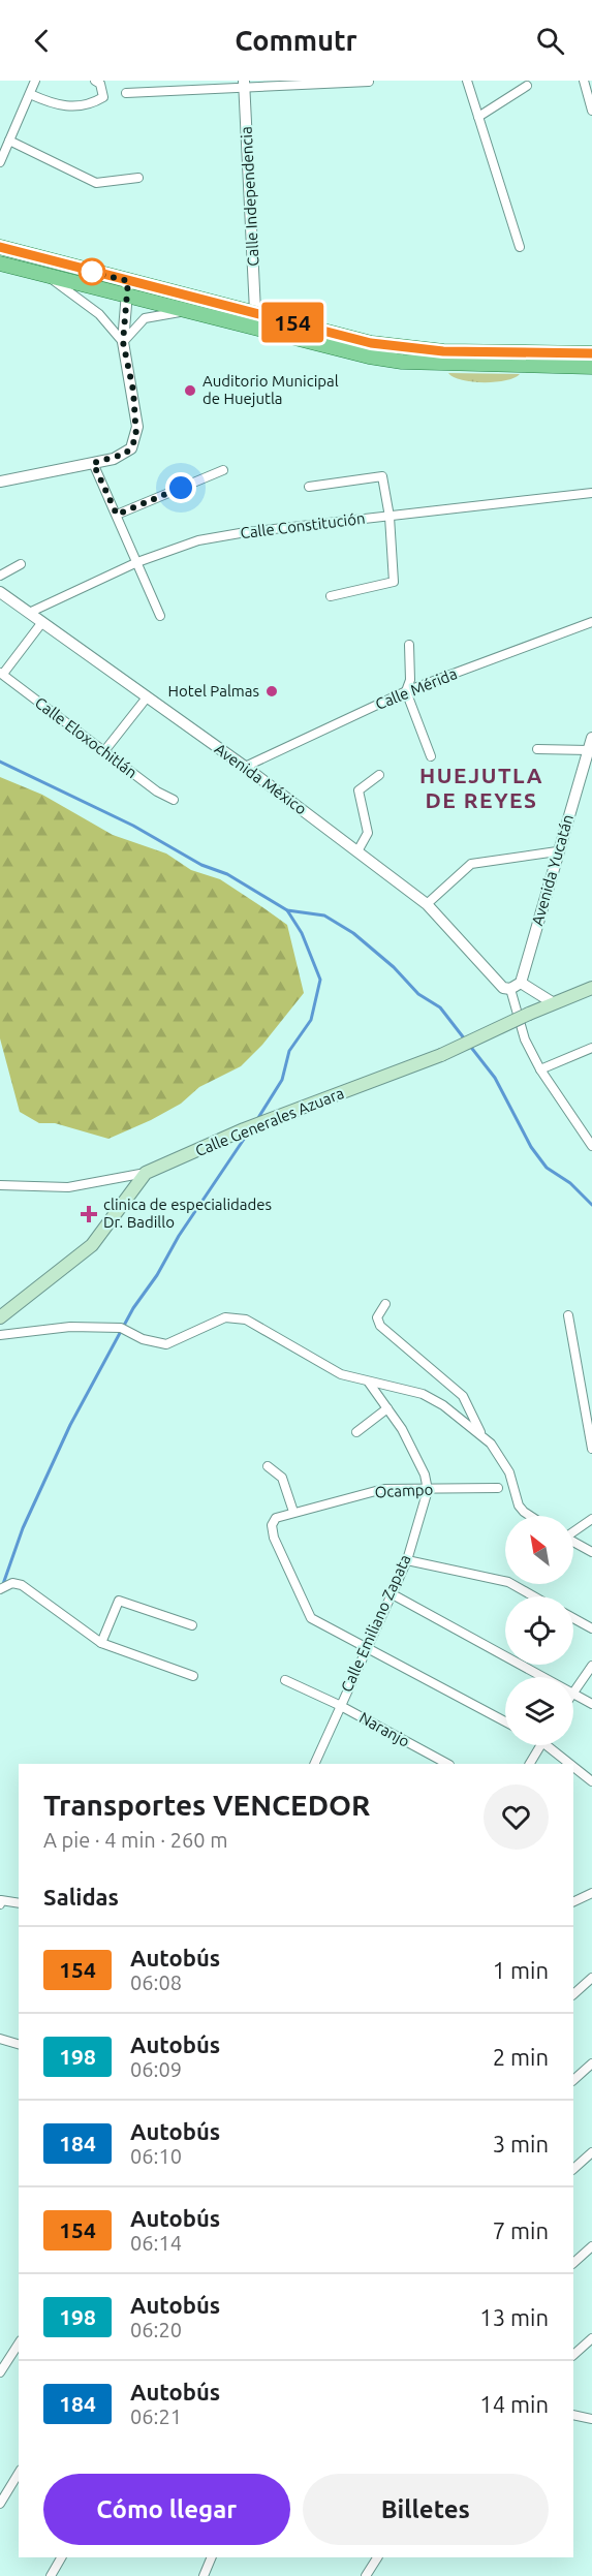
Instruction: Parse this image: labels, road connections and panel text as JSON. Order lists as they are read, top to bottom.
{
  "streets": {
    "main road": ["Calle Generales Azuara"],
    "street": [
      "Calle Independencia",
      "Calle Constitución",
      "Calle Mérida",
      "Calle Eloxochitlán",
      "Avenida México",
      "Avenida Yucatán",
      "Ocampo",
      "Calle Emiliano Zapata",
      "Naranjo"
    ]
  },
  "crossings": [
    ["Calle Constitución", "Avenida México"],
    ["Calle Mérida", "Avenida México"],
    ["Avenida México", "Avenida Yucatán"],
    ["Avenida México", "Calle Generales Azuara"],
    ["Ocampo", "Calle Emiliano Zapata"],
    ["Calle Emiliano Zapata", "Naranjo"]
  ],
  "districts": ["HUEJUTLA DE REYES"],
  "places": {
    "other": ["Auditorio Municipal de Huejutla", "Hotel Palmas"],
    "health": ["clinica de especialidades Dr. Badillo"]
  },
  "lines": ["bus line 154"],
  "north": "top left",
  "page": {
    "header": "Commutr",
    "on_map": "154",
    "heading": [
      ["Transportes VENCEDOR", "A pie · 4 min · 260 m"],
      "Salidas"
    ],
    "list": [
      {
        "mark": "154",
        "name": "Autobús",
        "note": "06:08",
        "value": "1 min"
      },
      {
        "mark": "198",
        "name": "Autobús",
        "note": "06:09",
        "value": "2 min"
      },
      {
        "mark": "184",
        "name": "Autobús",
        "note": "06:10",
        "value": "3 min"
      },
      {
        "mark": "154",
        "name": "Autobús",
        "note": "06:14",
        "value": "7 min"
      },
      {
        "mark": "198",
        "name": "Autobús",
        "note": "06:20",
        "value": "13 min"
      },
      {
        "mark": "184",
        "name": "Autobús",
        "note": "06:21",
        "value": "14 min"
      }
    ],
    "buttons": ["Cómo llegar", "Billetes"]
  }
}
